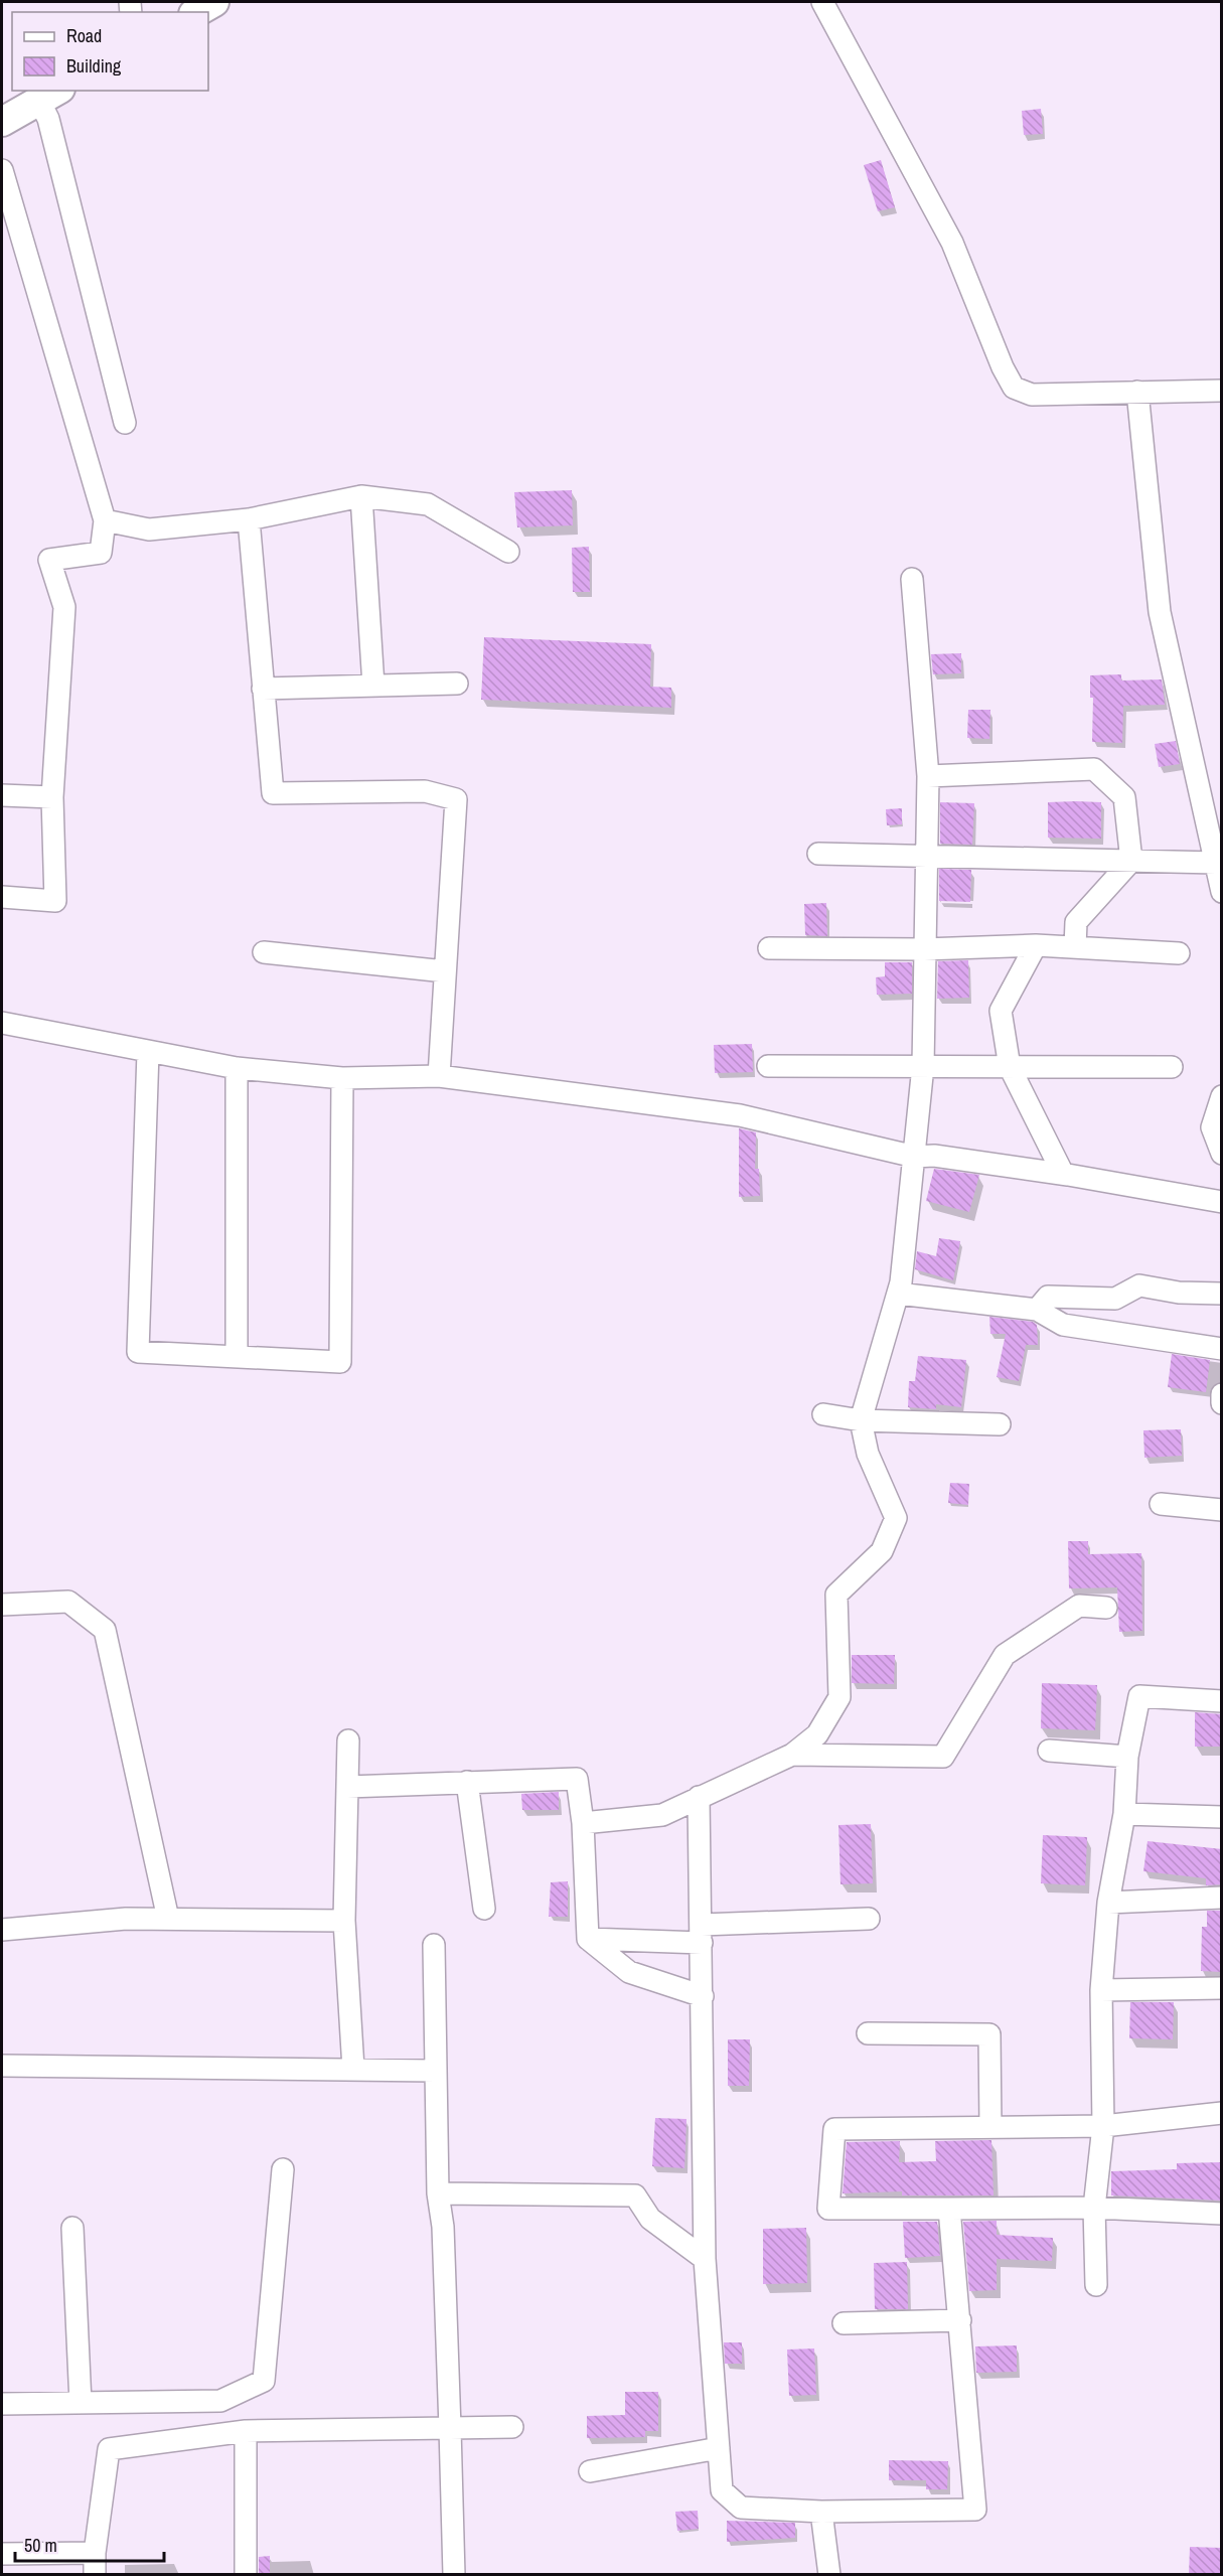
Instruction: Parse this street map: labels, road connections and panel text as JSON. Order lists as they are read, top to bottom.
{
  "legend": ["Road", "Building"],
  "scale_bar": "50 m"
}
